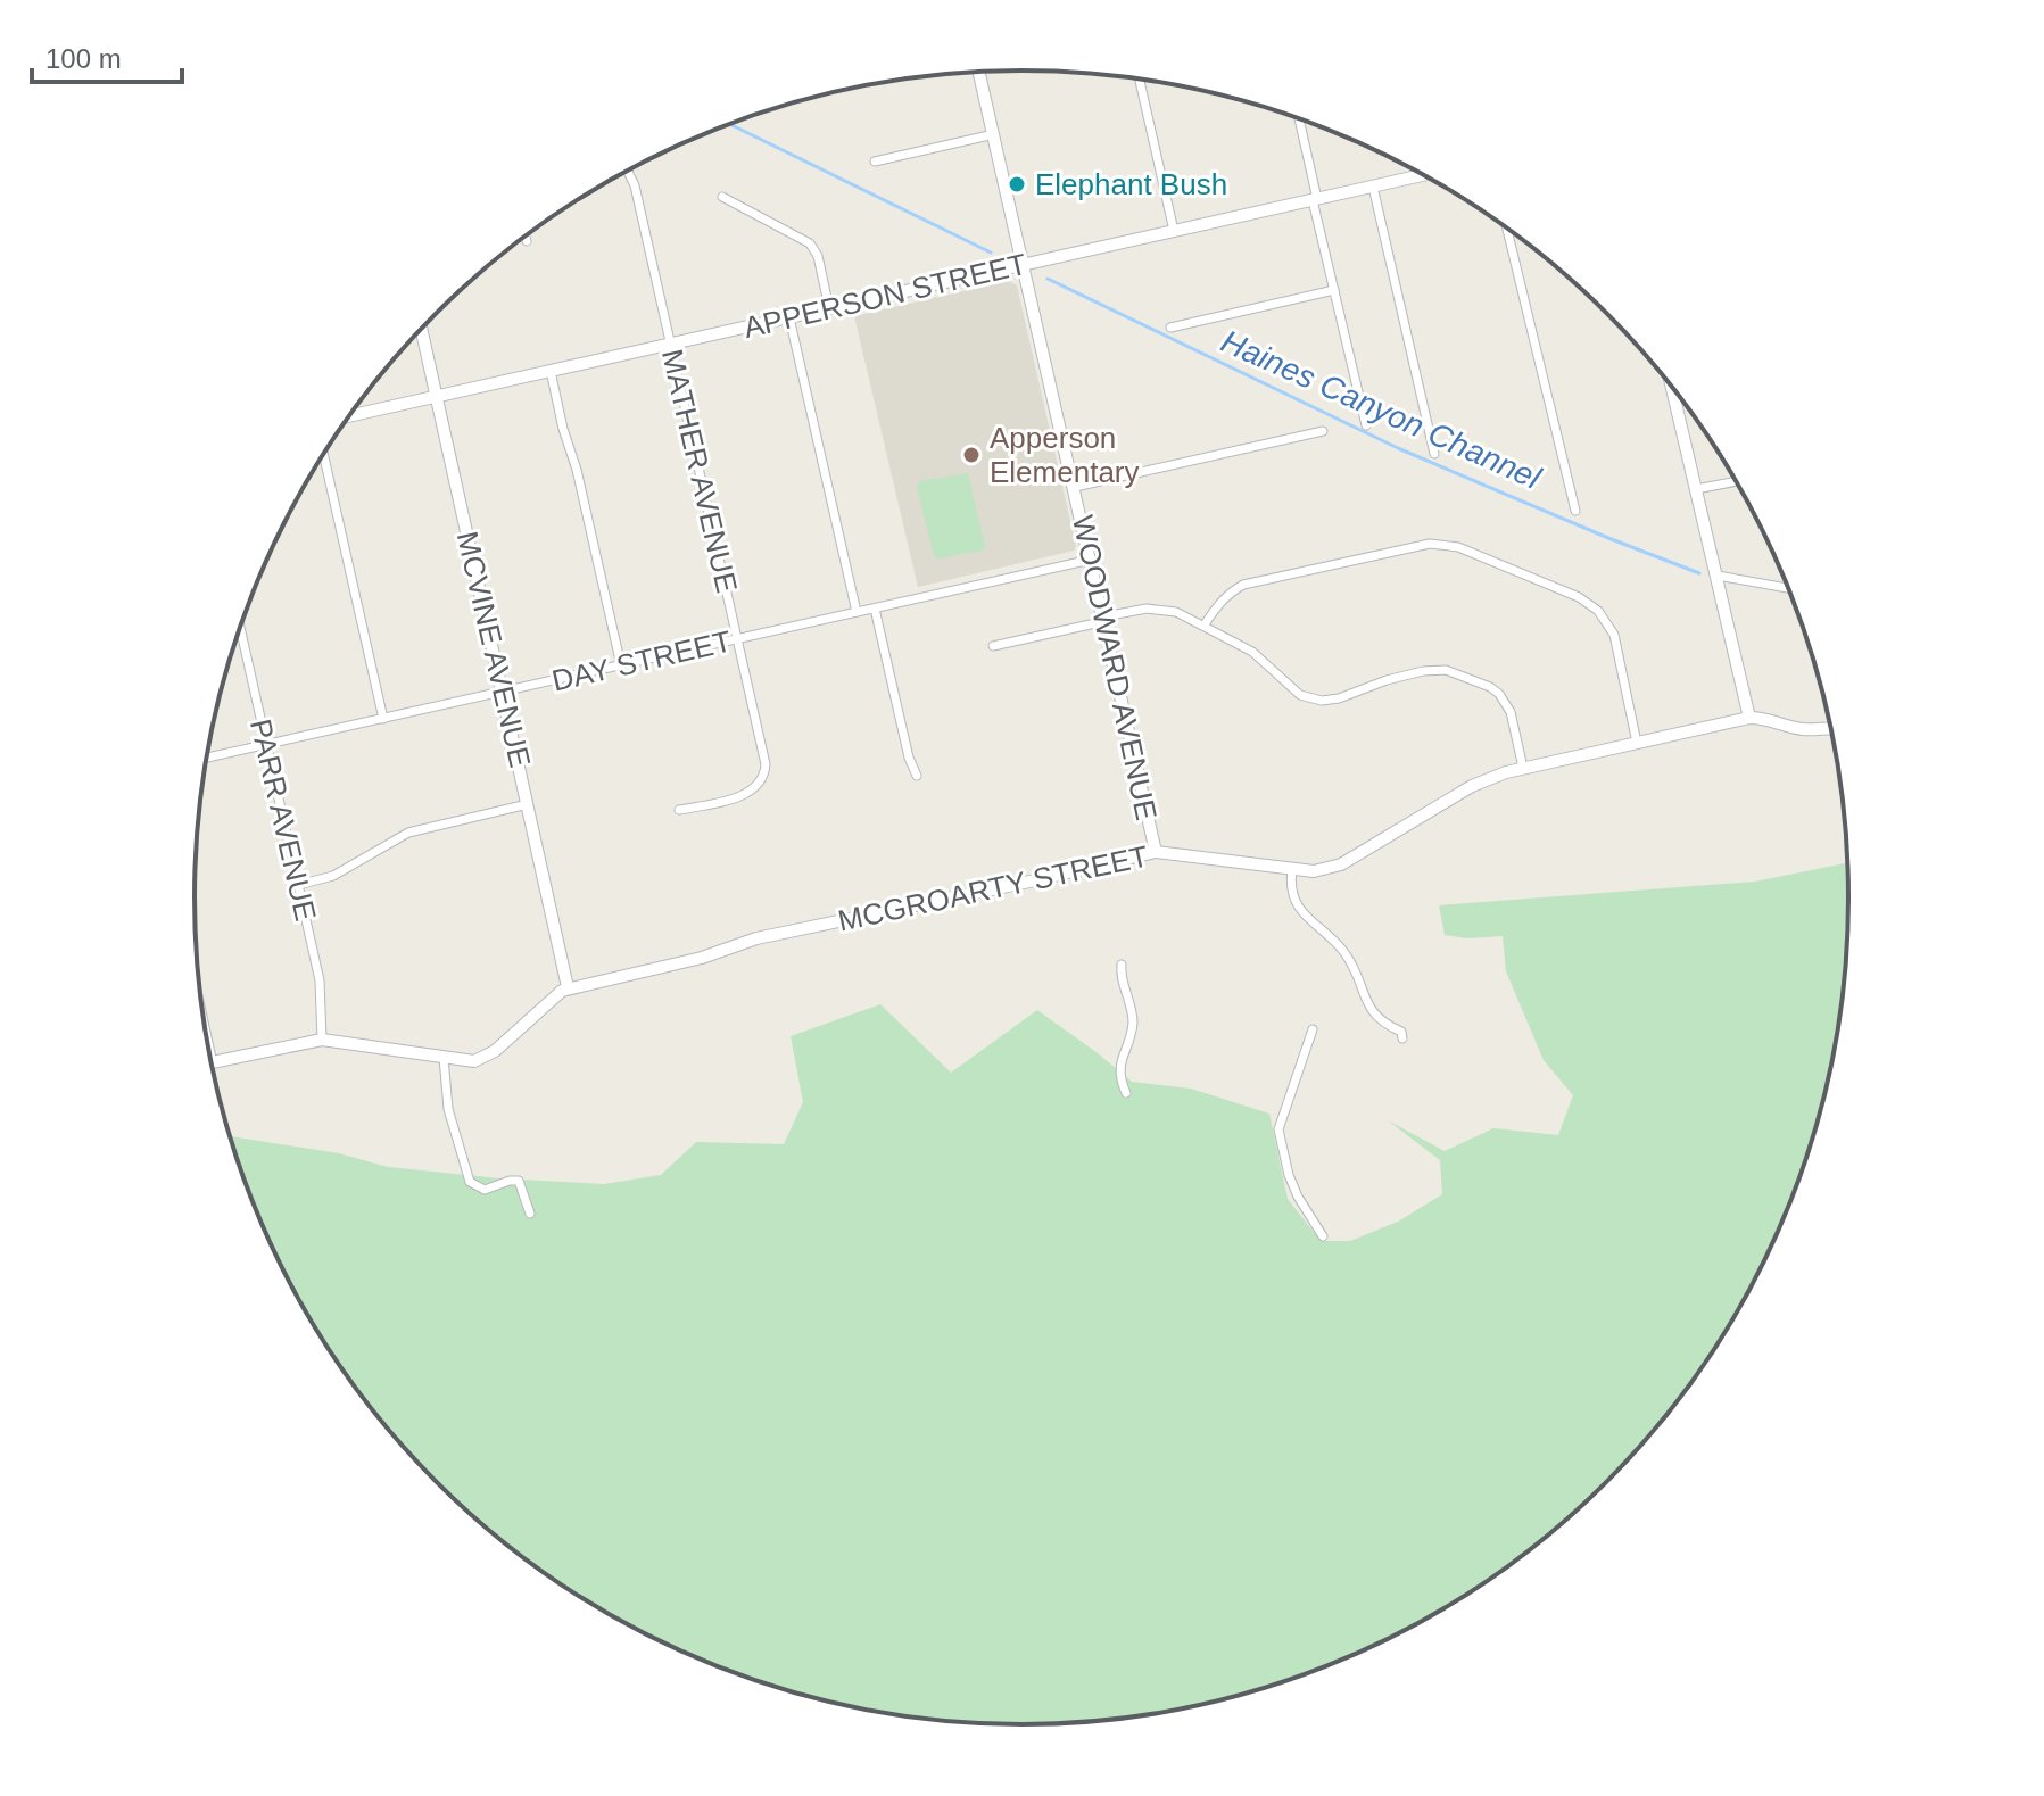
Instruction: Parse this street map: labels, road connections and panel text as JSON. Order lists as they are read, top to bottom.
{
  "streets": {
    "street": [
      "APPERSON STREET",
      "MATHER AVENUE",
      "MCVINE AVENUE",
      "DAY STREET",
      "WOODWARD AVENUE",
      "PARR AVENUE",
      "MCGROARTY STREET"
    ]
  },
  "crossings": [
    ["APPERSON STREET", "MATHER AVENUE"],
    ["APPERSON STREET", "MCVINE AVENUE"],
    ["APPERSON STREET", "WOODWARD AVENUE"],
    ["MATHER AVENUE", "DAY STREET"],
    ["MCVINE AVENUE", "DAY STREET"],
    ["MCVINE AVENUE", "MCGROARTY STREET"],
    ["DAY STREET", "WOODWARD AVENUE"],
    ["DAY STREET", "PARR AVENUE"],
    ["WOODWARD AVENUE", "MCGROARTY STREET"],
    ["PARR AVENUE", "MCGROARTY STREET"]
  ],
  "water": ["Haines Canyon Channel"],
  "places": ["Elephant Bush", "Apperson Elementary"],
  "scale_bar": "100 m"
}
